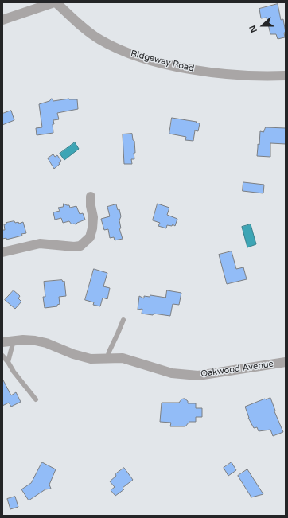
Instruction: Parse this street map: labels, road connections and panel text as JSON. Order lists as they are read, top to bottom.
{
  "streets": {
    "street": ["Ridgeway Road", "Oakwood Avenue"]
  },
  "north": "left"
}
